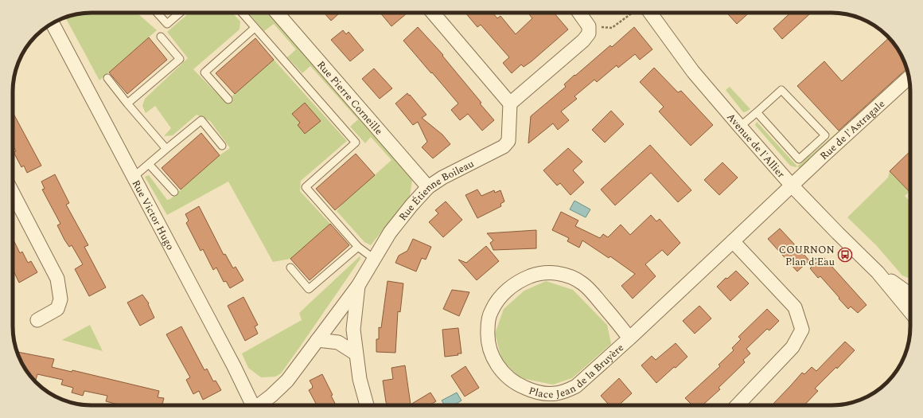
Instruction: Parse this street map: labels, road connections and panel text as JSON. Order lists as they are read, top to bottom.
{
  "streets": {
    "street": [
      "Rue Pierre Corneille",
      "Rue de l'Astragale",
      "Avenue de l'Allier",
      "Rue Étienne Boileau",
      "Rue Victor Hugo",
      "Place Jean de la Bruyère"
    ]
  },
  "crossings": [
    ["Rue Pierre Corneille", "Rue Étienne Boileau"],
    ["Rue de l'Astragale", "Avenue de l'Allier"]
  ],
  "places": {
    "bus stop": ["COURNON Plan d'Eau"]
  }
}
